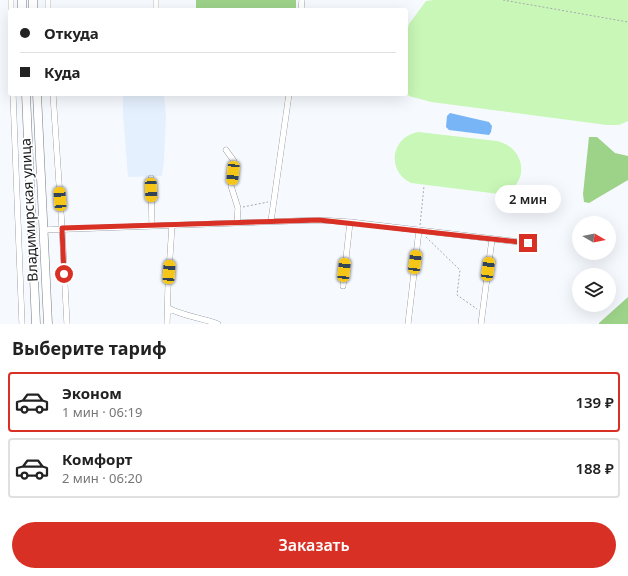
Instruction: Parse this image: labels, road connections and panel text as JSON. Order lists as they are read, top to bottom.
{
  "streets": {
    "highway": ["Владимирская улица"]
  },
  "north": "right",
  "page": {
    "banner": ["Откуда", "Куда"],
    "bubble": "2 мин",
    "heading": "Выберите тариф",
    "list": [
      {
        "name": "Эконом",
        "note": "1 мин · 06:19",
        "value": "139 ₽"
      },
      {
        "name": "Комфорт",
        "note": "2 мин · 06:20",
        "value": "188 ₽"
      }
    ],
    "buttons": "Заказать"
  }
}
